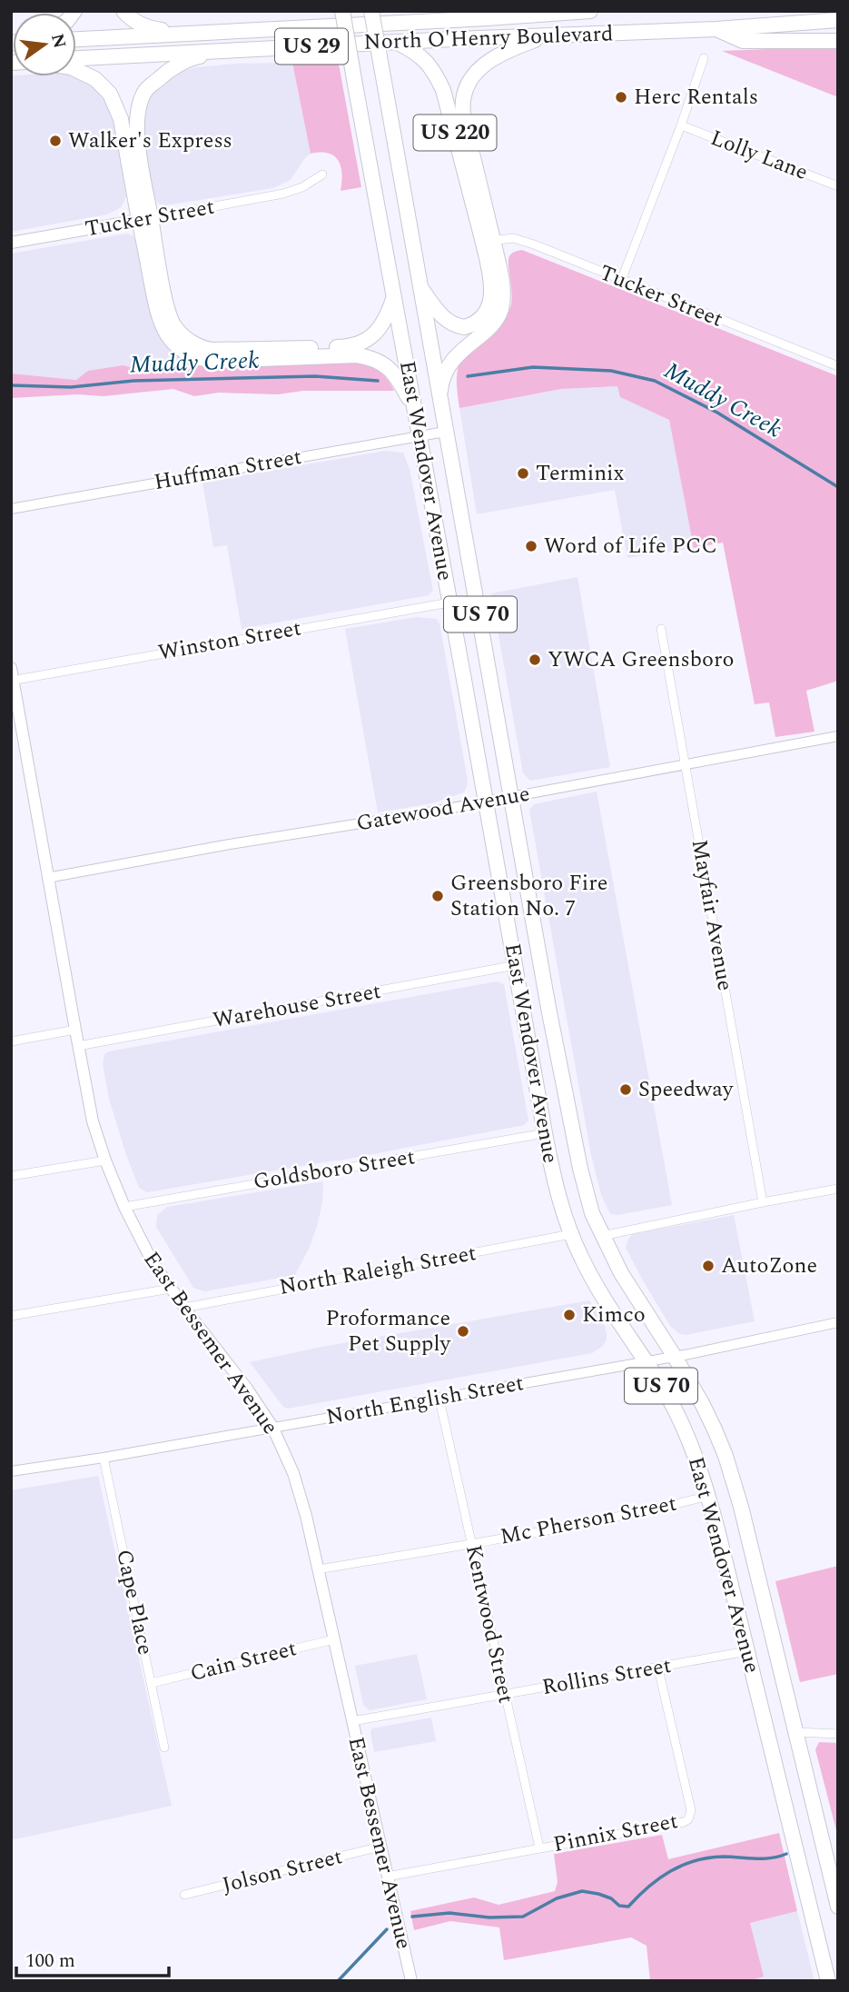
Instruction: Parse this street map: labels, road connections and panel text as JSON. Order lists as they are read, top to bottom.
{
  "streets": {
    "highway": [
      "North O'Henry Boulevard",
      "US 29",
      "US 220",
      "East Wendover Avenue",
      "US 70"
    ],
    "main road": ["Tucker Street", "East Bessemer Avenue"],
    "street": [
      "Lolly Lane",
      "Huffman Street",
      "Winston Street",
      "Gatewood Avenue",
      "Mayfair Avenue",
      "Warehouse Street",
      "Goldsboro Street",
      "North Raleigh Street",
      "North English Street",
      "Mc Pherson Street",
      "Cape Place",
      "Kentwood Street",
      "Cain Street",
      "Rollins Street",
      "Pinnix Street",
      "Jolson Street"
    ]
  },
  "crossings": [
    ["North O'Henry Boulevard", "US 220"],
    ["US 220", "Tucker Street"],
    ["US 220", "East Wendover Avenue"],
    ["Huffman Street", "East Wendover Avenue"],
    ["East Wendover Avenue", "Winston Street"],
    ["East Wendover Avenue", "Gatewood Avenue"],
    ["East Wendover Avenue", "Warehouse Street"],
    ["East Wendover Avenue", "Goldsboro Street"],
    ["East Wendover Avenue", "North Raleigh Street"],
    ["East Wendover Avenue", "North English Street"],
    ["East Wendover Avenue", "Mc Pherson Street"],
    ["East Wendover Avenue", "Rollins Street"],
    ["Winston Street", "East Bessemer Avenue"],
    ["Gatewood Avenue", "Mayfair Avenue"],
    ["Gatewood Avenue", "East Bessemer Avenue"],
    ["Warehouse Street", "East Bessemer Avenue"],
    ["Goldsboro Street", "East Bessemer Avenue"],
    ["North Raleigh Street", "East Bessemer Avenue"],
    ["East Bessemer Avenue", "North English Street"],
    ["East Bessemer Avenue", "Mc Pherson Street"],
    ["East Bessemer Avenue", "Cain Street"],
    ["East Bessemer Avenue", "Rollins Street"],
    ["East Bessemer Avenue", "Jolson Street"],
    ["North English Street", "Cape Place"],
    ["North English Street", "Kentwood Street"],
    ["Mc Pherson Street", "Kentwood Street"],
    ["Cape Place", "Cain Street"],
    ["Kentwood Street", "Rollins Street"],
    ["Kentwood Street", "Pinnix Street"],
    ["Rollins Street", "Pinnix Street"]
  ],
  "water": ["Muddy Creek"],
  "places": [
    "Herc Rentals",
    "Walker's Express",
    "Terminix",
    "Word of Life PCC",
    "YWCA Greensboro",
    "Greensboro Fire Station No. 7",
    "Speedway",
    "AutoZone",
    "Kimco",
    "Proformance Pet Supply"
  ],
  "scale_bar": "100 m",
  "north": "right"
}
